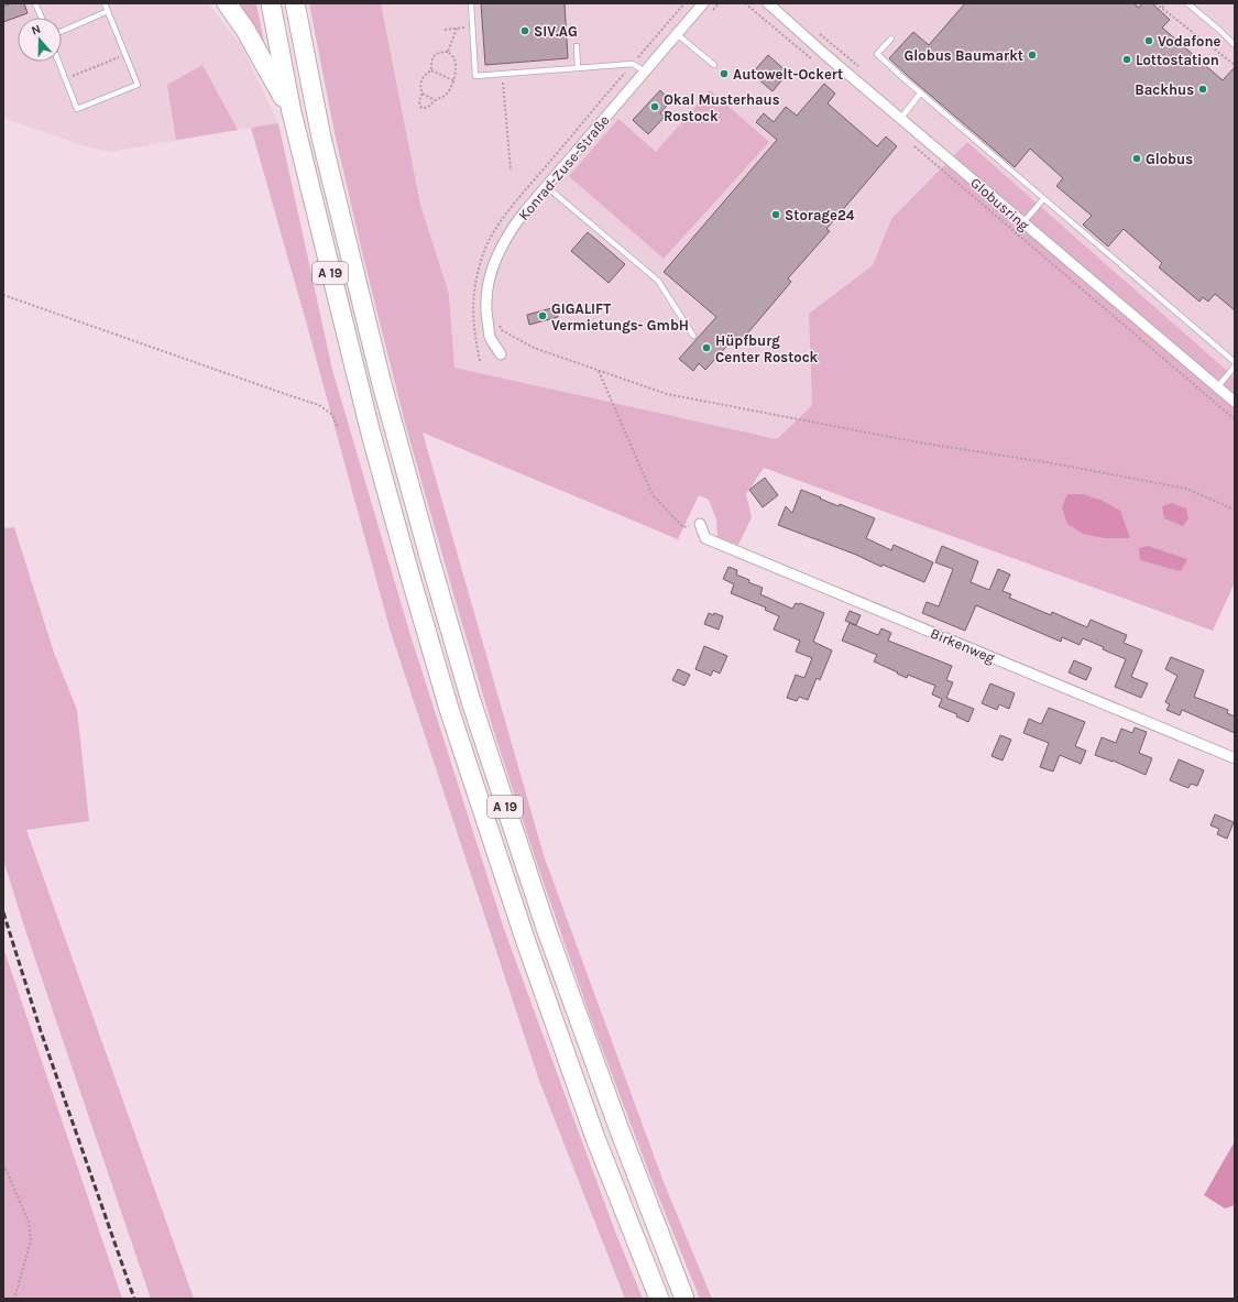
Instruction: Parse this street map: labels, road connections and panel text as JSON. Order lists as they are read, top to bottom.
{
  "streets": {
    "highway": ["A 19"],
    "street": ["Konrad-Zuse-Straße", "Globusring", "Birkenweg"]
  },
  "places": [
    "SIV.AG",
    "Vodafone",
    "Globus Baumarkt",
    "Lottostation",
    "Autowelt-Ockert",
    "Backhus",
    "Okal Musterhaus Rostock",
    "Globus",
    "Storage24",
    "GIGALIFT Vermietungs- GmbH",
    "Hüpfburg Center Rostock"
  ],
  "north": "top"
}
